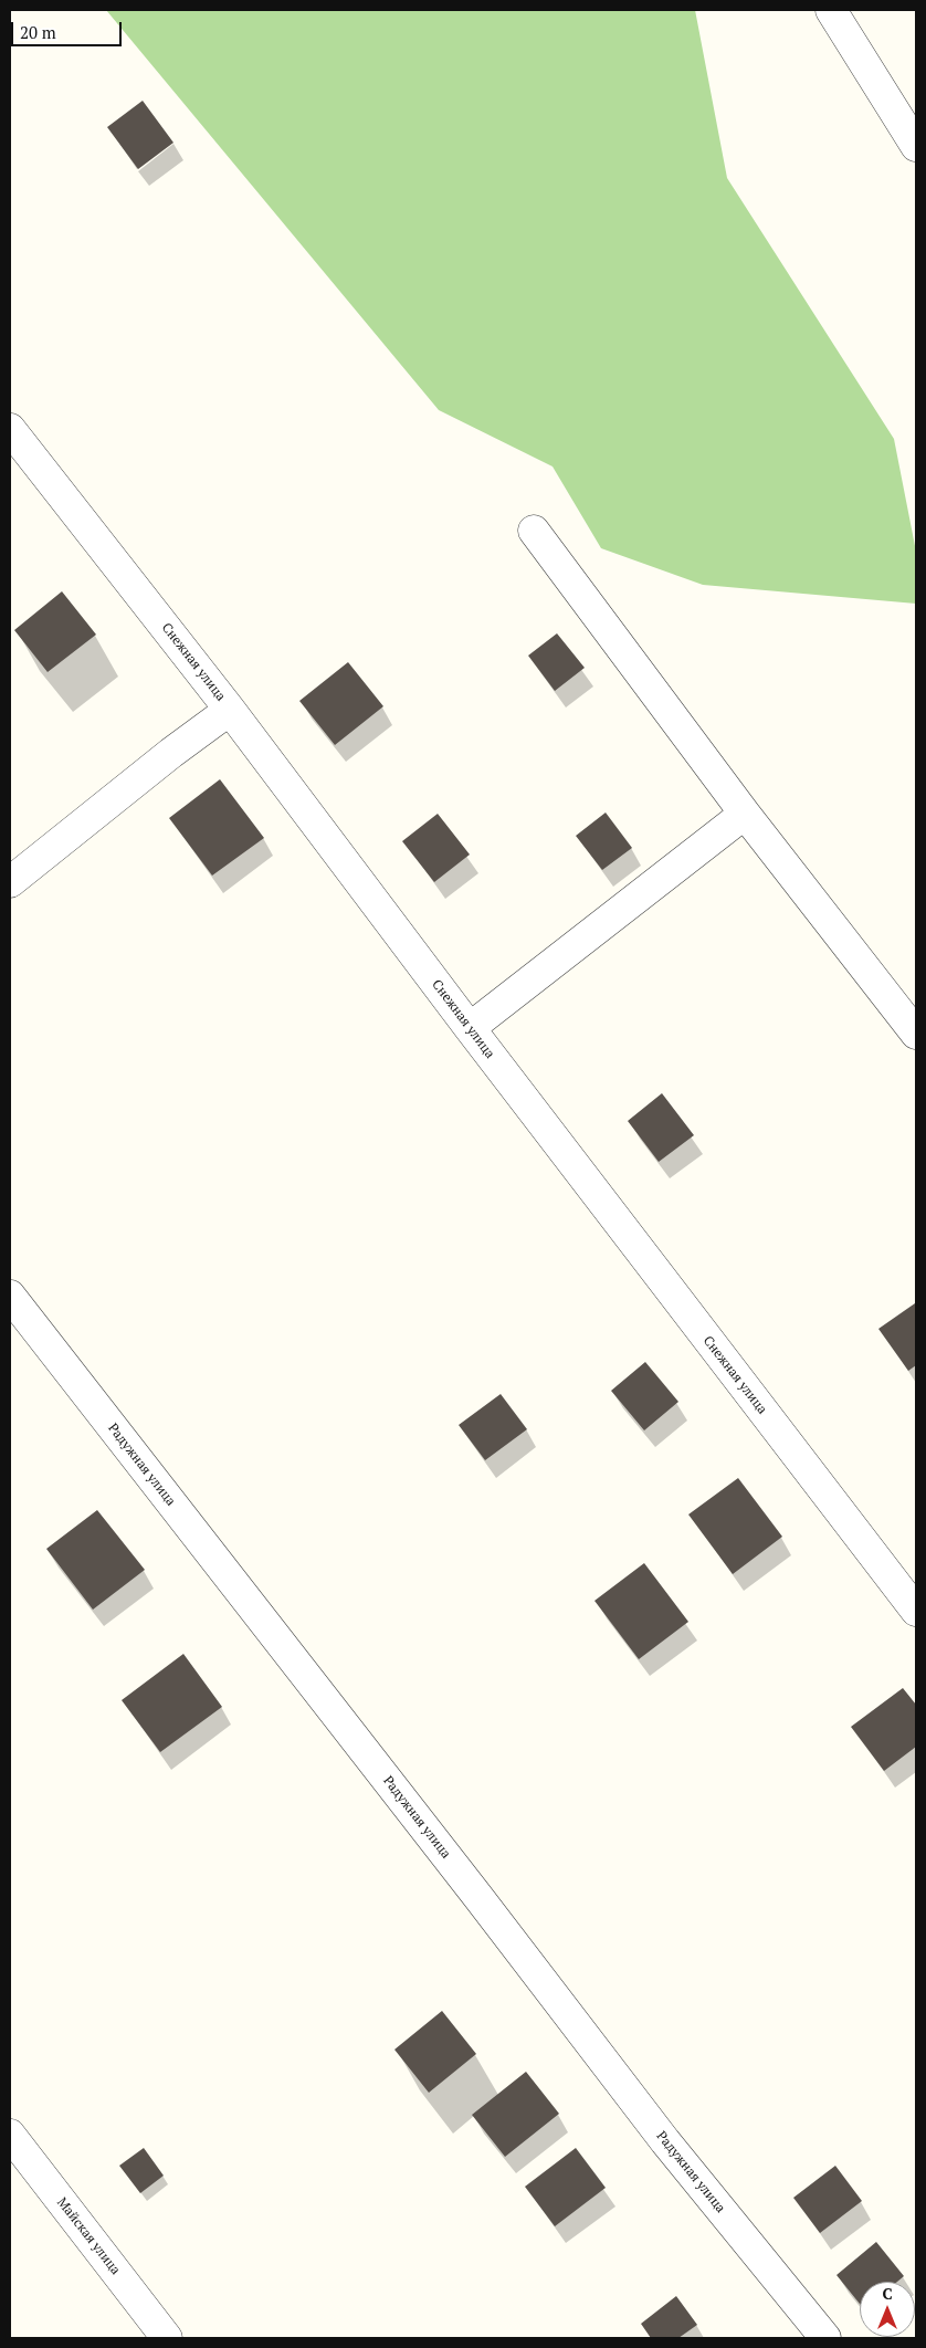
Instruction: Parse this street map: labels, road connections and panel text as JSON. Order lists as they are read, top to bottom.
{
  "streets": {
    "street": ["Снежная улица", "Радужная улица", "Майская улица"]
  },
  "scale_bar": "20 m",
  "north": "top"
}
